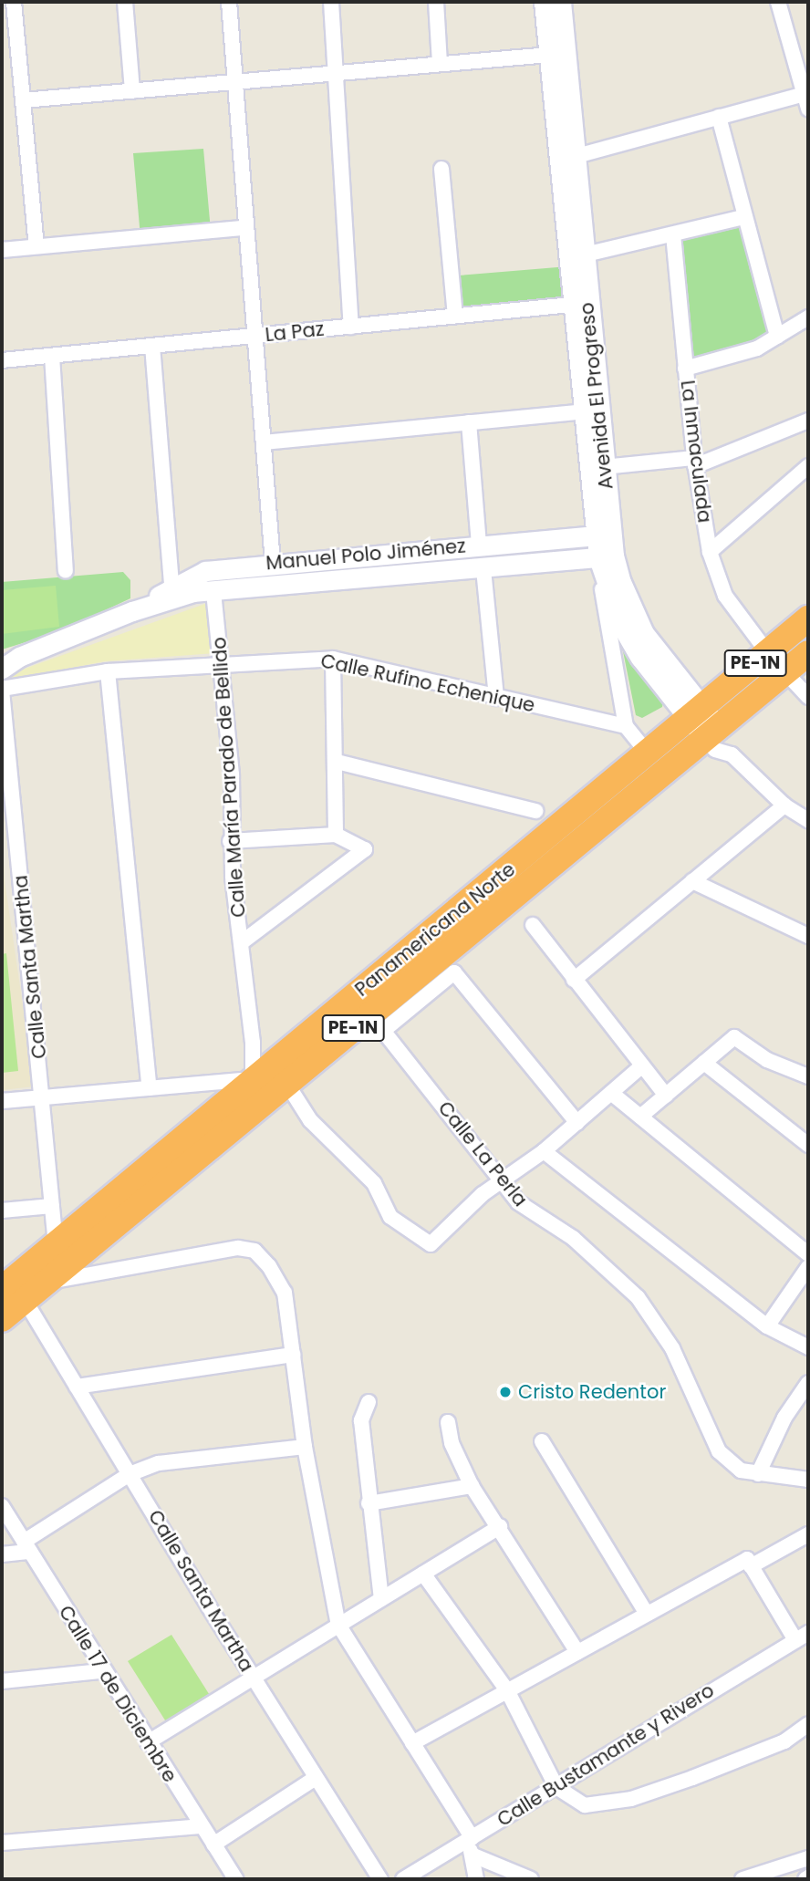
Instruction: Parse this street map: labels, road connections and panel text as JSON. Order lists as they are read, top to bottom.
{
  "streets": {
    "highway": ["PE-1N", "Panamericana Norte"],
    "street": [
      "La Paz",
      "Avenida El Progreso",
      "La Inmaculada",
      "Manuel Polo Jiménez",
      "Calle Rufino Echenique",
      "Calle María Parado de Bellido",
      "Calle Santa Martha",
      "Calle La Perla",
      "Calle 17 de Diciembre",
      "Calle Bustamante y Rivero"
    ]
  },
  "crossings": [
    ["La Paz", "Avenida El Progreso"],
    ["Avenida El Progreso", "Manuel Polo Jiménez"],
    ["Avenida El Progreso", "Calle Rufino Echenique"],
    ["Avenida El Progreso", "Panamericana Norte"],
    ["La Inmaculada", "Panamericana Norte"],
    ["Manuel Polo Jiménez", "Calle María Parado de Bellido"],
    ["Calle Rufino Echenique", "Calle María Parado de Bellido"],
    ["Calle Rufino Echenique", "Calle Santa Martha"],
    ["Calle María Parado de Bellido", "Panamericana Norte"],
    ["Panamericana Norte", "Calle Santa Martha"],
    ["Panamericana Norte", "Calle La Perla"]
  ],
  "places": ["Cristo Redentor"]
}
